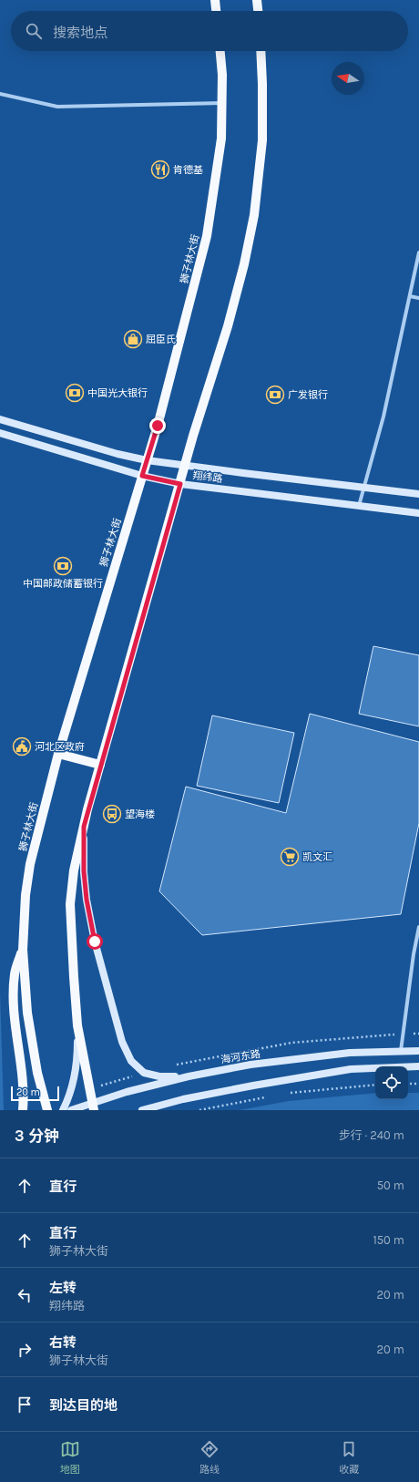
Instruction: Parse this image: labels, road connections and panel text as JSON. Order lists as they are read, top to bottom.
{
  "streets": {
    "main road": ["狮子林大街"],
    "street": ["翔纬路", "海河东路"]
  },
  "crossings": [
    ["狮子林大街", "翔纬路"]
  ],
  "places": {
    "restaurant": ["肯德基"],
    "shop": ["屈臣氏"],
    "bank": ["中国光大银行", "广发银行", "中国邮政储蓄银行"],
    "public building": ["河北区政府"],
    "bus stop": ["望海楼"],
    "supermarket": ["凯文汇"]
  },
  "scale_bar": "20 m",
  "north": "left",
  "page": {
    "search": "搜索地点",
    "scale": "20 m",
    "heading": ["3 分钟", "步行 · 240 m"],
    "list": [
      ["直行", "50 m"],
      ["直行", "狮子林大街", "150 m"],
      ["左转", "翔纬路", "20 m"],
      ["右转", "狮子林大街", "20 m"],
      "到达目的地"
    ],
    "nav": ["地图", "路线", "收藏"]
  }
}
